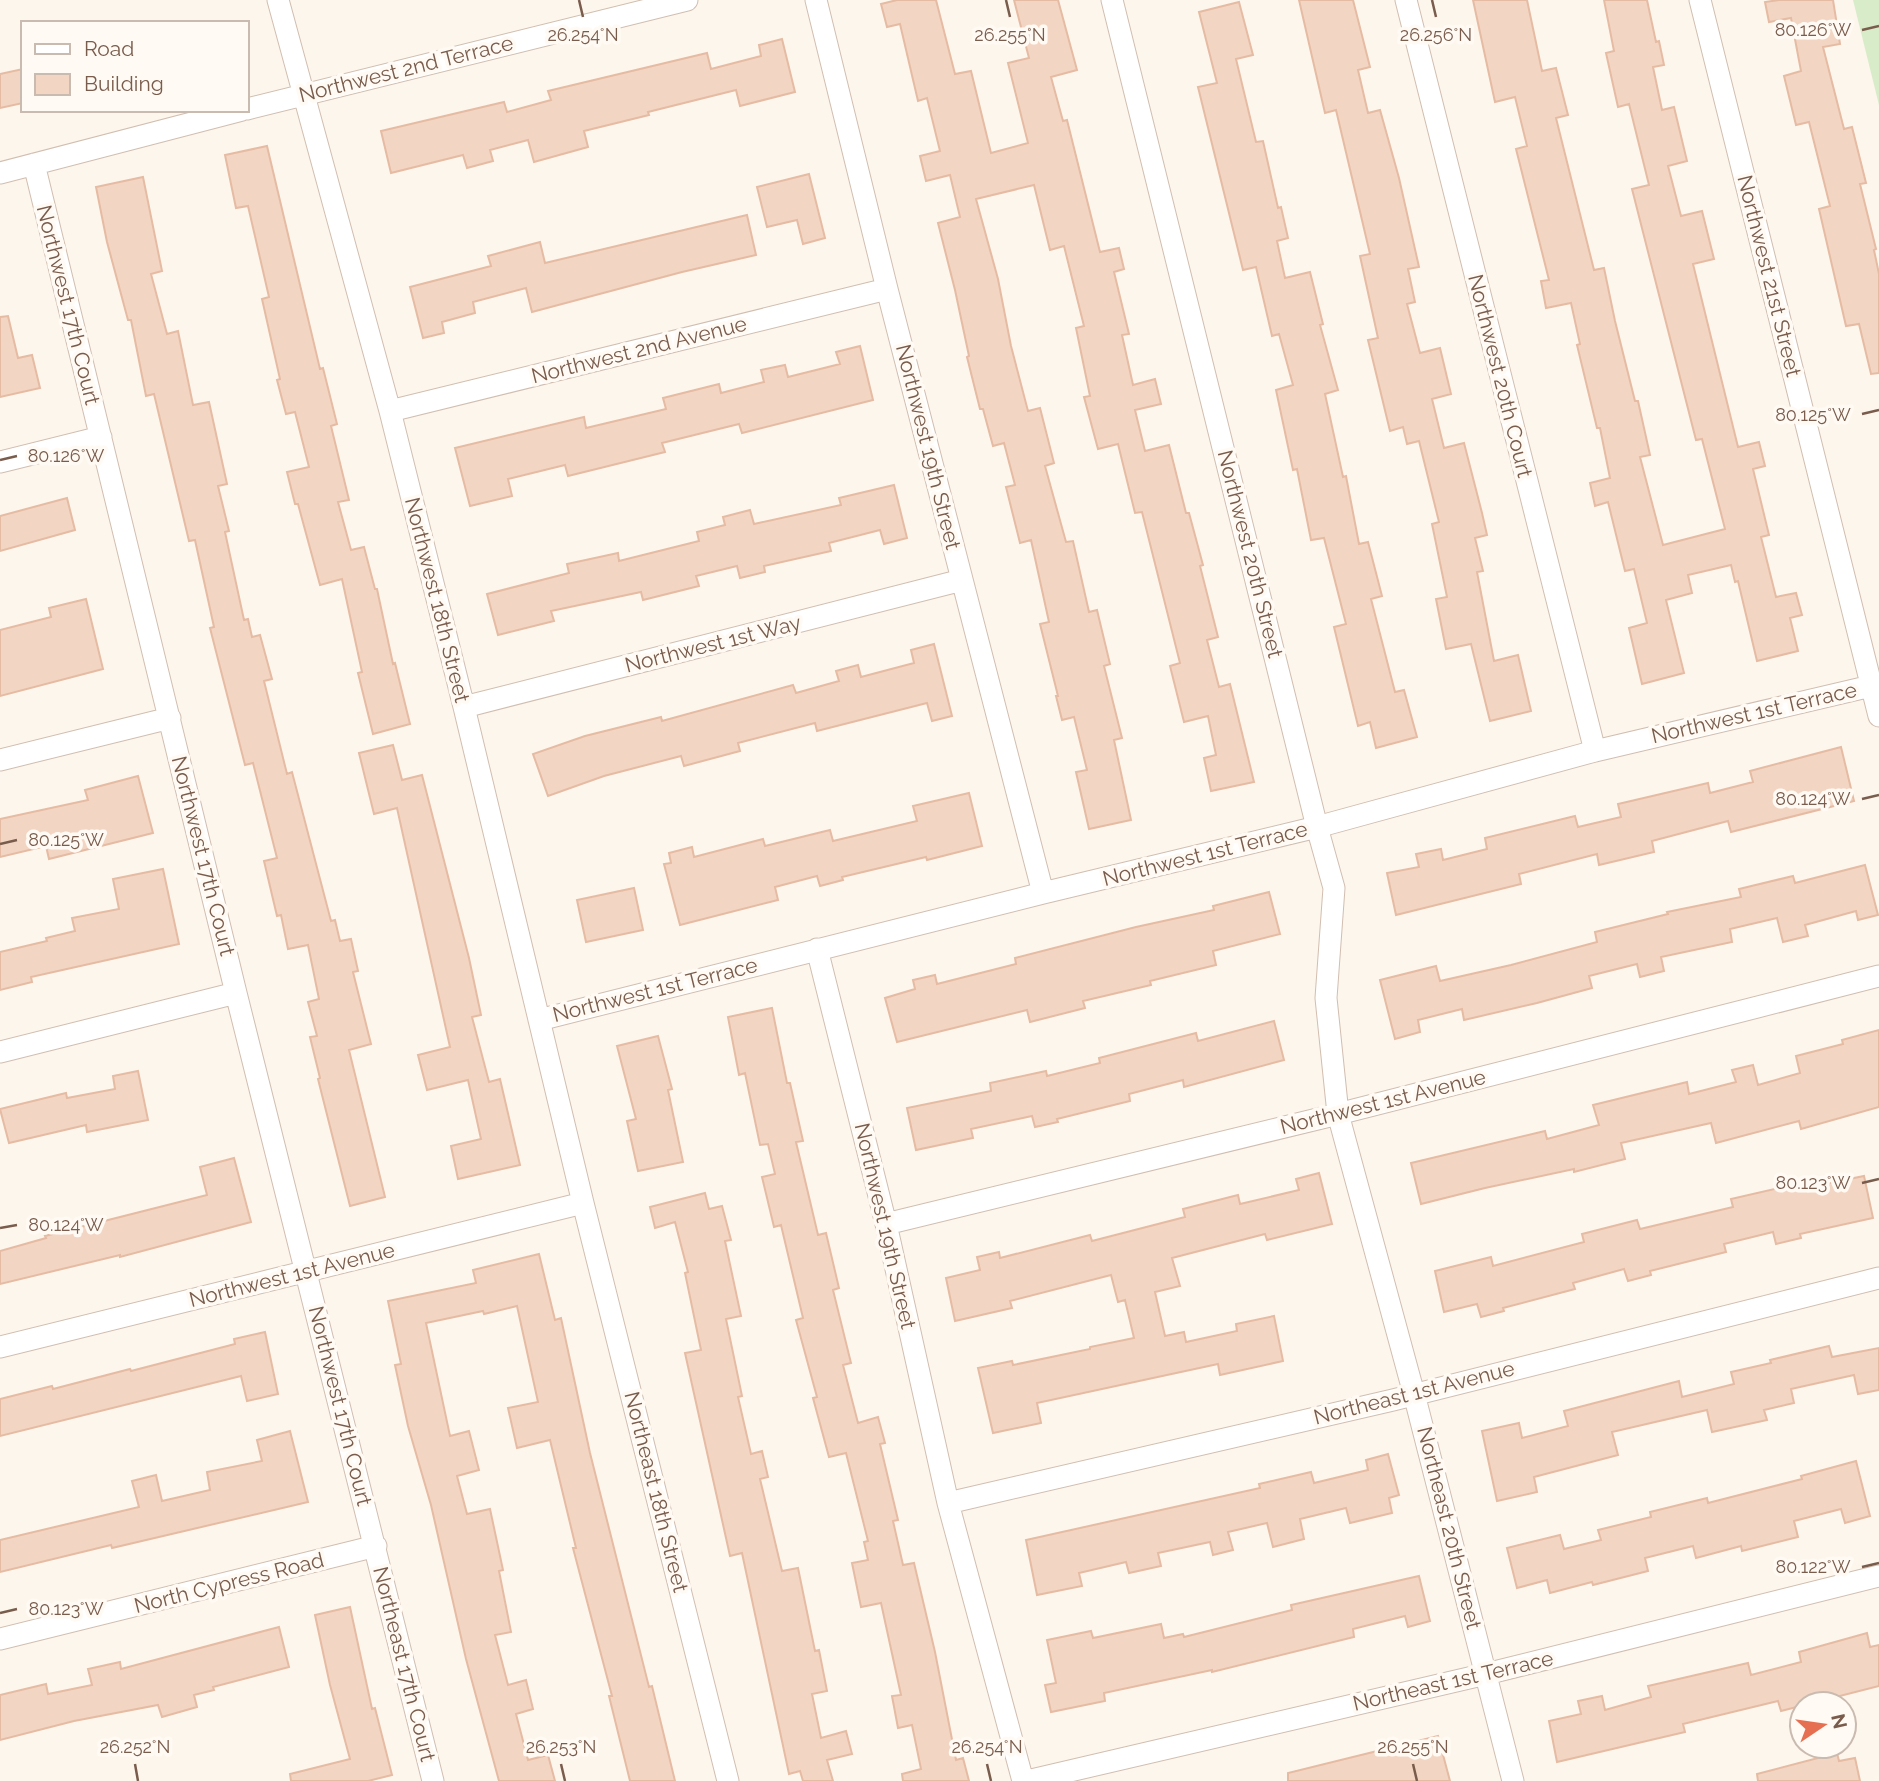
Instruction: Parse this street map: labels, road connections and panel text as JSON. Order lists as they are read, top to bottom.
{
  "streets": {
    "street": [
      "Northwest 2nd Terrace",
      "Northwest 21st Street",
      "Northwest 17th Court",
      "Northwest 2nd Avenue",
      "Northwest 20th Court",
      "Northwest 19th Street",
      "Northwest 20th Street",
      "Northwest 18th Street",
      "Northwest 1st Way",
      "Northwest 1st Terrace",
      "Northwest 1st Avenue",
      "Northeast 1st Avenue",
      "Northeast 18th Street",
      "Northeast 20th Street",
      "North Cypress Road",
      "Northeast 17th Court",
      "Northeast 1st Terrace"
    ]
  },
  "crossings": [
    ["Northwest 2nd Terrace", "Northwest 18th Street"],
    ["Northwest 21st Street", "Northwest 1st Terrace"],
    ["Northwest 17th Court", "Northwest 1st Avenue"],
    ["Northwest 17th Court", "North Cypress Road"],
    ["Northwest 17th Court", "Northeast 17th Court"],
    ["Northwest 2nd Avenue", "Northwest 19th Street"],
    ["Northwest 2nd Avenue", "Northwest 18th Street"],
    ["Northwest 20th Court", "Northwest 1st Terrace"],
    ["Northwest 19th Street", "Northwest 1st Way"],
    ["Northwest 19th Street", "Northwest 1st Terrace"],
    ["Northwest 19th Street", "Northwest 1st Avenue"],
    ["Northwest 19th Street", "Northeast 1st Avenue"],
    ["Northwest 19th Street", "Northeast 1st Terrace"],
    ["Northwest 20th Street", "Northwest 1st Terrace"],
    ["Northwest 20th Street", "Northwest 1st Avenue"],
    ["Northwest 20th Street", "Northeast 20th Street"],
    ["Northwest 18th Street", "Northwest 1st Way"],
    ["Northwest 18th Street", "Northwest 1st Terrace"],
    ["Northwest 18th Street", "Northwest 1st Avenue"],
    ["Northwest 18th Street", "Northeast 18th Street"],
    ["Northwest 1st Avenue", "Northeast 18th Street"],
    ["Northwest 1st Avenue", "Northeast 20th Street"],
    ["Northeast 1st Avenue", "Northeast 20th Street"],
    ["Northeast 20th Street", "Northeast 1st Terrace"],
    ["North Cypress Road", "Northeast 17th Court"]
  ],
  "legend": ["Road", "Building"],
  "north": "right",
  "coordinates": [
    "80.126°W",
    "26.254°N",
    "26.255°N",
    "26.256°N",
    "80.125°W",
    "80.124°W",
    "80.123°W",
    "80.122°W",
    "26.252°N",
    "26.253°N"
  ]
}
